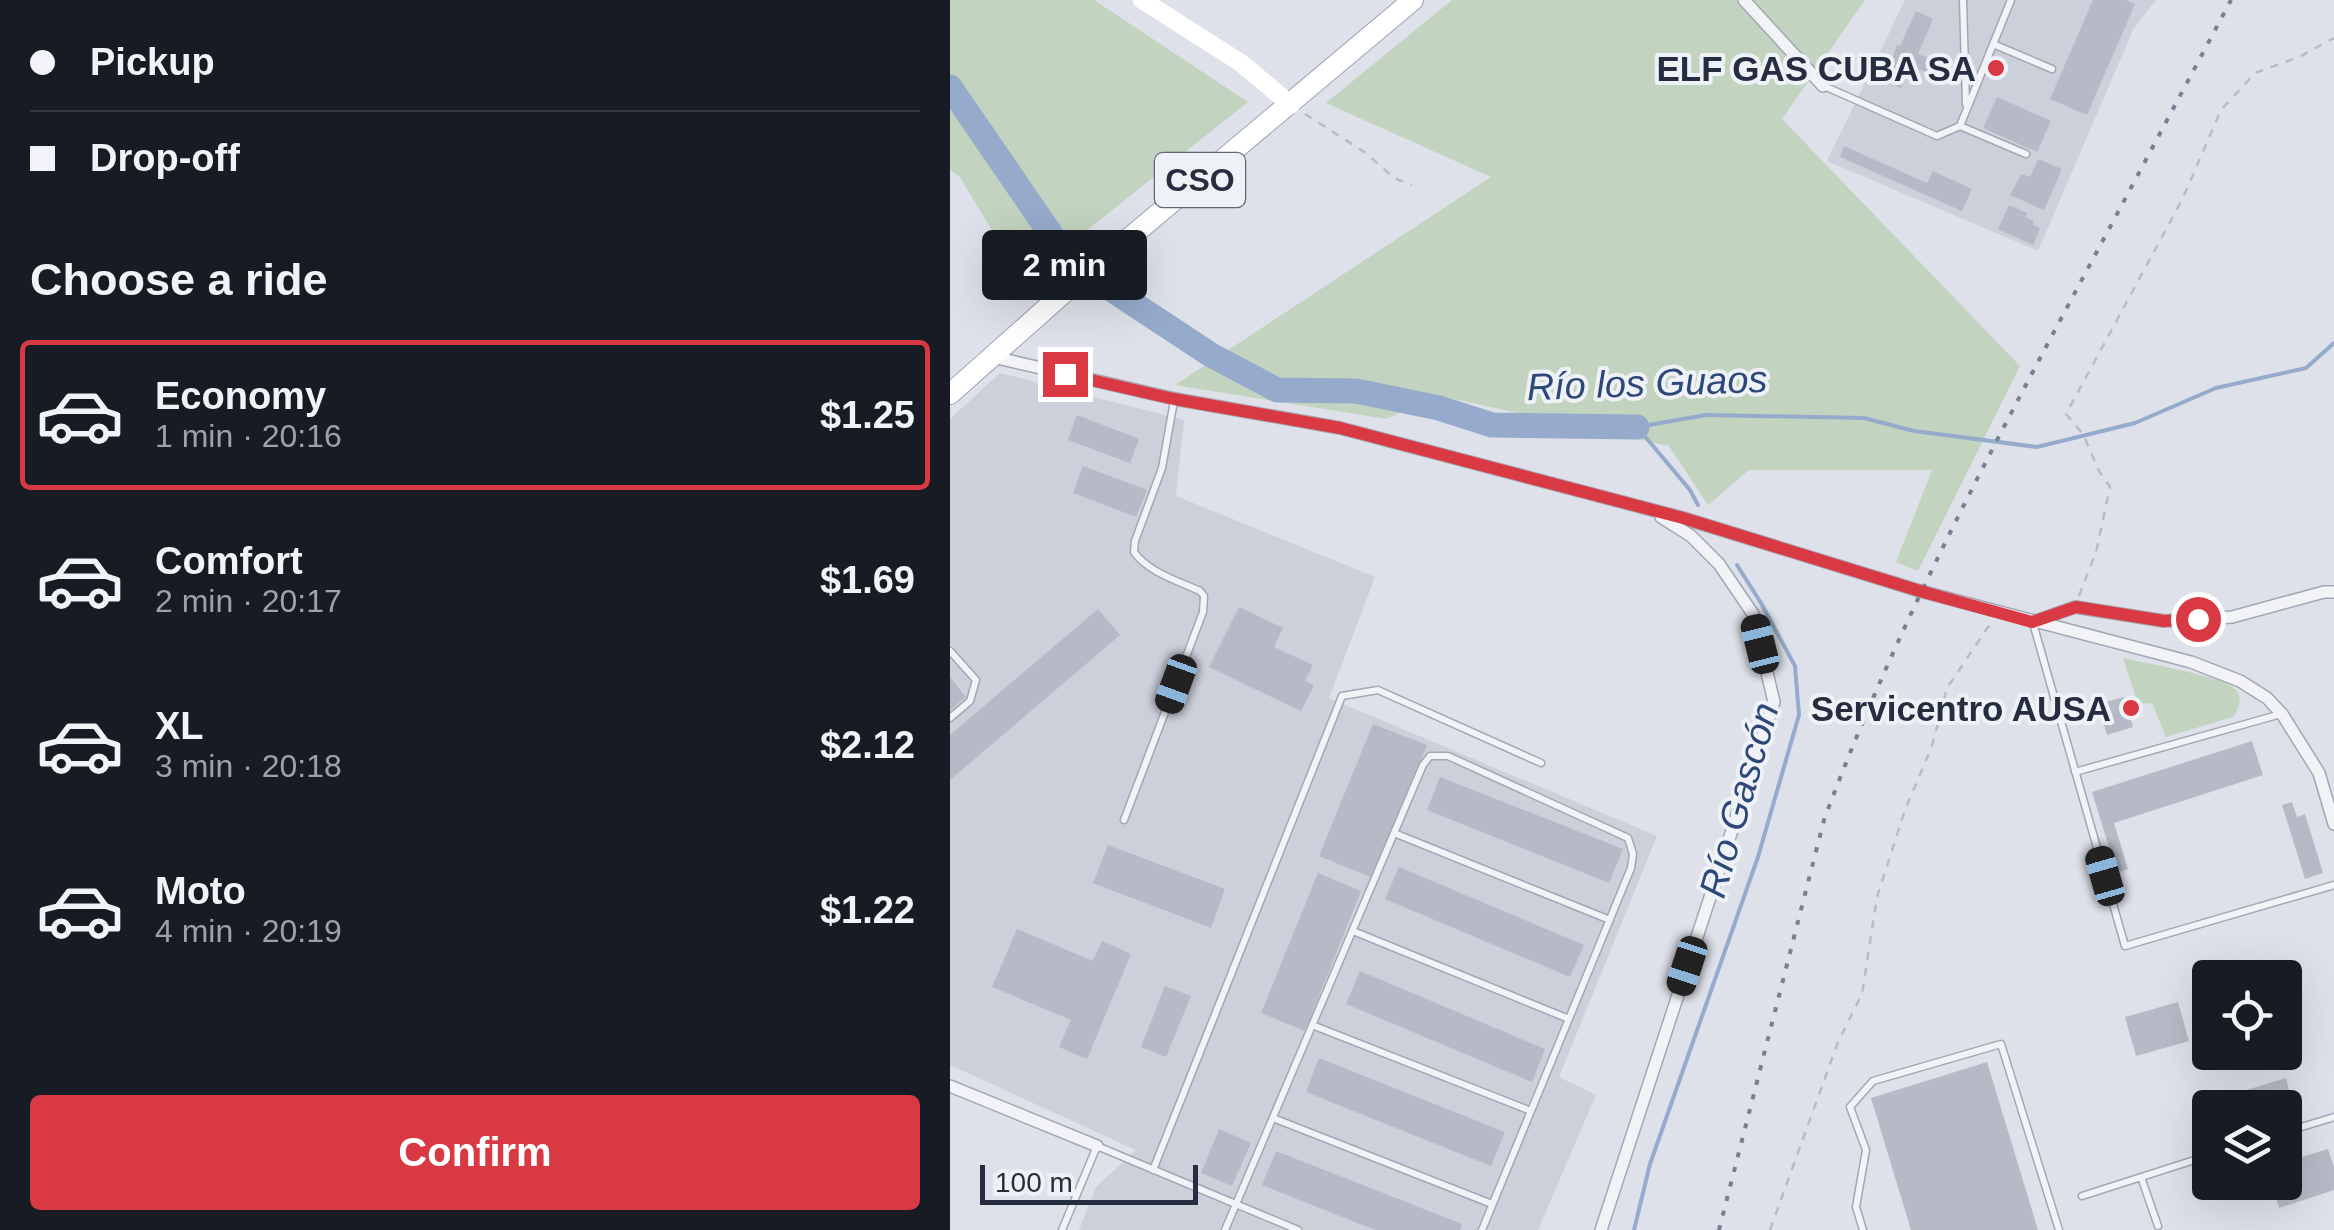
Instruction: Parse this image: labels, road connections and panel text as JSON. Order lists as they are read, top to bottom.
{
  "streets": {
    "main road": ["CSO"]
  },
  "water": ["Río los Guaos", "Río Gascón"],
  "places": ["ELF GAS CUBA SA", "Servicentro AUSA"],
  "scale_bar": "100 m",
  "page": {
    "banner": ["Pickup", "Drop-off"],
    "heading": "Choose a ride",
    "bubble": "2 min",
    "list": [
      {
        "name": "Economy",
        "note": "1 min · 20:16",
        "value": "$1.25"
      },
      {
        "name": "Comfort",
        "note": "2 min · 20:17",
        "value": "$1.69"
      },
      {
        "name": "XL",
        "note": "3 min · 20:18",
        "value": "$2.12"
      },
      {
        "name": "Moto",
        "note": "4 min · 20:19",
        "value": "$1.22"
      }
    ],
    "buttons": "Confirm",
    "scale": "100 m"
  }
}
